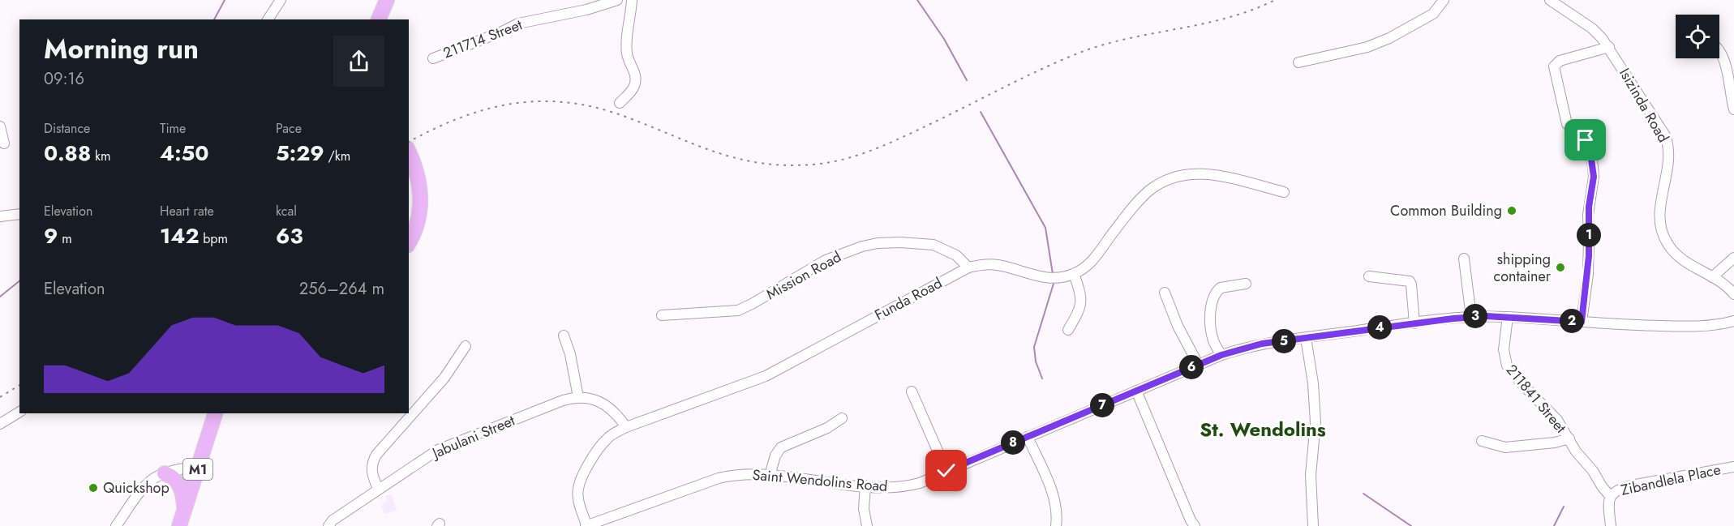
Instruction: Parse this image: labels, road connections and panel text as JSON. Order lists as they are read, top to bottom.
{
  "streets": {
    "highway": ["M1"],
    "street": [
      "211714 Street",
      "Isizinda Road",
      "Mission Road",
      "Funda Road",
      "211841 Street",
      "Jabulani Street",
      "Zibandlela Place",
      "Saint Wendolins Road"
    ]
  },
  "crossings": [
    ["Mission Road", "Funda Road"],
    ["Funda Road", "Jabulani Street"],
    ["Funda Road", "Saint Wendolins Road"],
    ["211841 Street", "Zibandlela Place"],
    ["211841 Street", "Saint Wendolins Road"]
  ],
  "districts": ["St. Wendolins"],
  "places": ["Common Building", "shipping container", "Quickshop"],
  "page": {
    "heading": ["Morning run", "09:16"],
    "stats": [
      ["Distance", "0.88 km"],
      ["Time", "4:50"],
      ["Pace", "5:29 /km"],
      ["Elevation", "9 m"],
      ["Heart rate", "142 bpm"],
      ["kcal", "63"]
    ],
    "pins": [
      "1",
      "3",
      "2",
      "4",
      "5",
      "6",
      "7",
      "8"
    ],
    "chart": ["Elevation", "256–264 m"]
  }
}
